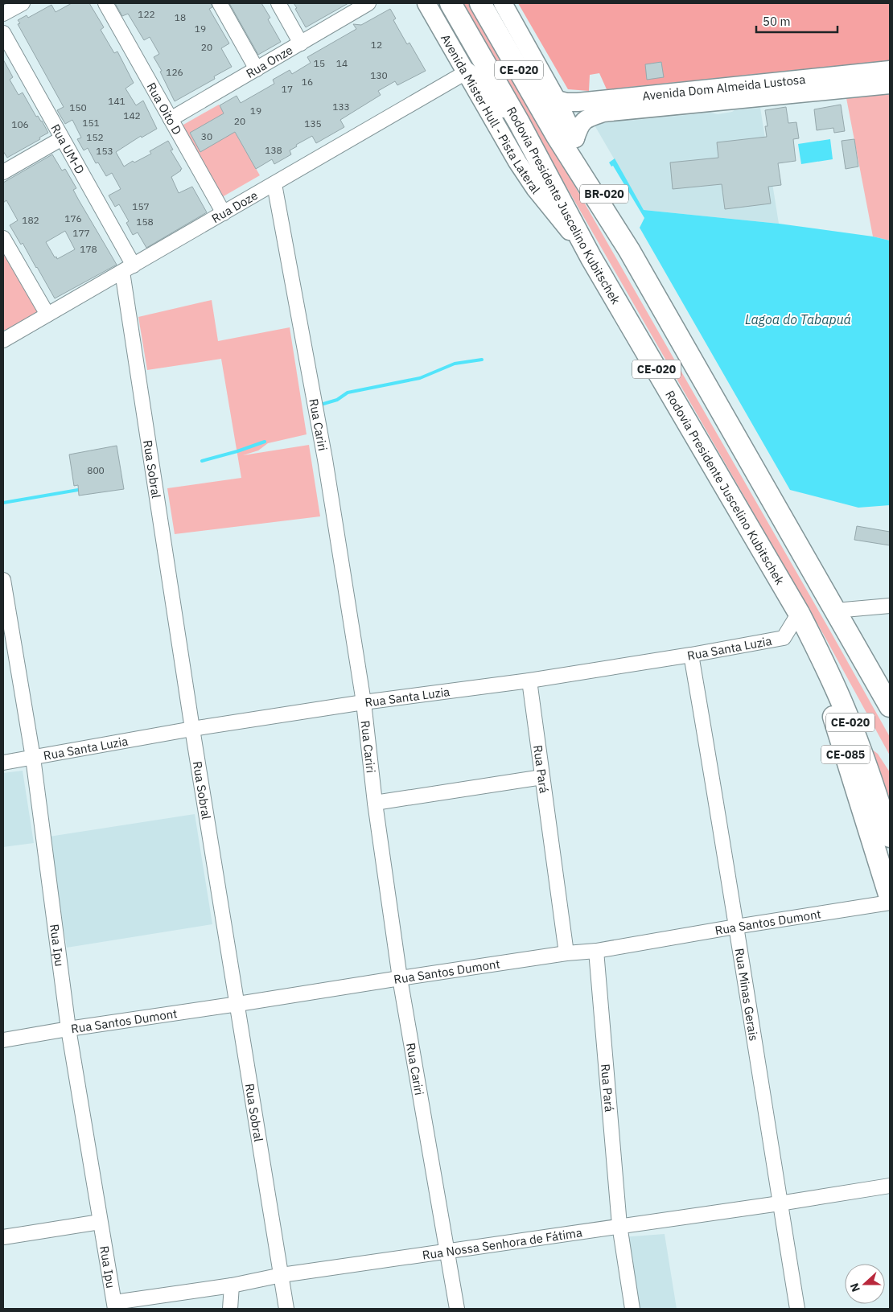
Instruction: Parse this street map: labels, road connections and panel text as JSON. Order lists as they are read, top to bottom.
{
  "streets": {
    "highway": [
      "CE-020",
      "BR-020",
      "Rodovia Presidente Juscelino Kubitschek",
      "CE-085"
    ],
    "main road": ["Avenida Dom Almeida Lustosa", "Avenida Mister Hull - Pista Lateral"],
    "street": [
      "Rua Onze",
      "Rua Oito D",
      "Rua UM-D",
      "Rua Doze",
      "Rua Cariri",
      "Rua Sobral",
      "Rua Santa Luzia",
      "Rua Pará",
      "Rua Santos Dumont",
      "Rua Ipu",
      "Rua Minas Gerais",
      "Rua Nossa Senhora de Fátima"
    ]
  },
  "crossings": [
    ["Rua Onze", "Rua Oito D"],
    ["CE-020", "BR-020"],
    ["Avenida Dom Almeida Lustosa", "BR-020"],
    ["Rua Oito D", "Rua Doze"],
    ["Avenida Mister Hull - Pista Lateral", "Rodovia Presidente Juscelino Kubitschek"],
    ["Avenida Mister Hull - Pista Lateral", "Rua Doze"],
    ["Rua UM-D", "Rua Doze"],
    ["Rua UM-D", "Rua Sobral"],
    ["Rodovia Presidente Juscelino Kubitschek", "Rua Santa Luzia"],
    ["Rodovia Presidente Juscelino Kubitschek", "CE-085"],
    ["Rua Doze", "Rua Cariri"],
    ["Rua Doze", "Rua Sobral"],
    ["Rua Cariri", "Rua Santa Luzia"],
    ["Rua Cariri", "Rua Santos Dumont"],
    ["Rua Cariri", "Rua Nossa Senhora de Fátima"],
    ["Rua Sobral", "Rua Santa Luzia"],
    ["Rua Sobral", "Rua Santos Dumont"],
    ["Rua Sobral", "Rua Nossa Senhora de Fátima"],
    ["Rua Santa Luzia", "CE-085"],
    ["Rua Santa Luzia", "Rua Pará"],
    ["Rua Santa Luzia", "Rua Ipu"],
    ["Rua Santa Luzia", "Rua Minas Gerais"],
    ["Rua Pará", "Rua Santos Dumont"],
    ["Rua Pará", "Rua Nossa Senhora de Fátima"],
    ["Rua Santos Dumont", "Rua Ipu"],
    ["Rua Santos Dumont", "Rua Minas Gerais"],
    ["Rua Ipu", "Rua Nossa Senhora de Fátima"],
    ["Rua Minas Gerais", "Rua Nossa Senhora de Fátima"]
  ],
  "water": ["Lagoa do Tabapuá"],
  "house_numbers": [
    "122",
    "18",
    "19",
    "12",
    "20",
    "15",
    "14",
    "126",
    "130",
    "16",
    "17",
    "141",
    "133",
    "150",
    "19",
    "142",
    "20",
    "151",
    "135",
    "106",
    "30",
    "152",
    "138",
    "153",
    "157",
    "176",
    "182",
    "158",
    "177",
    "178",
    "800"
  ],
  "scale_bar": "50 m",
  "north": "left"
}
